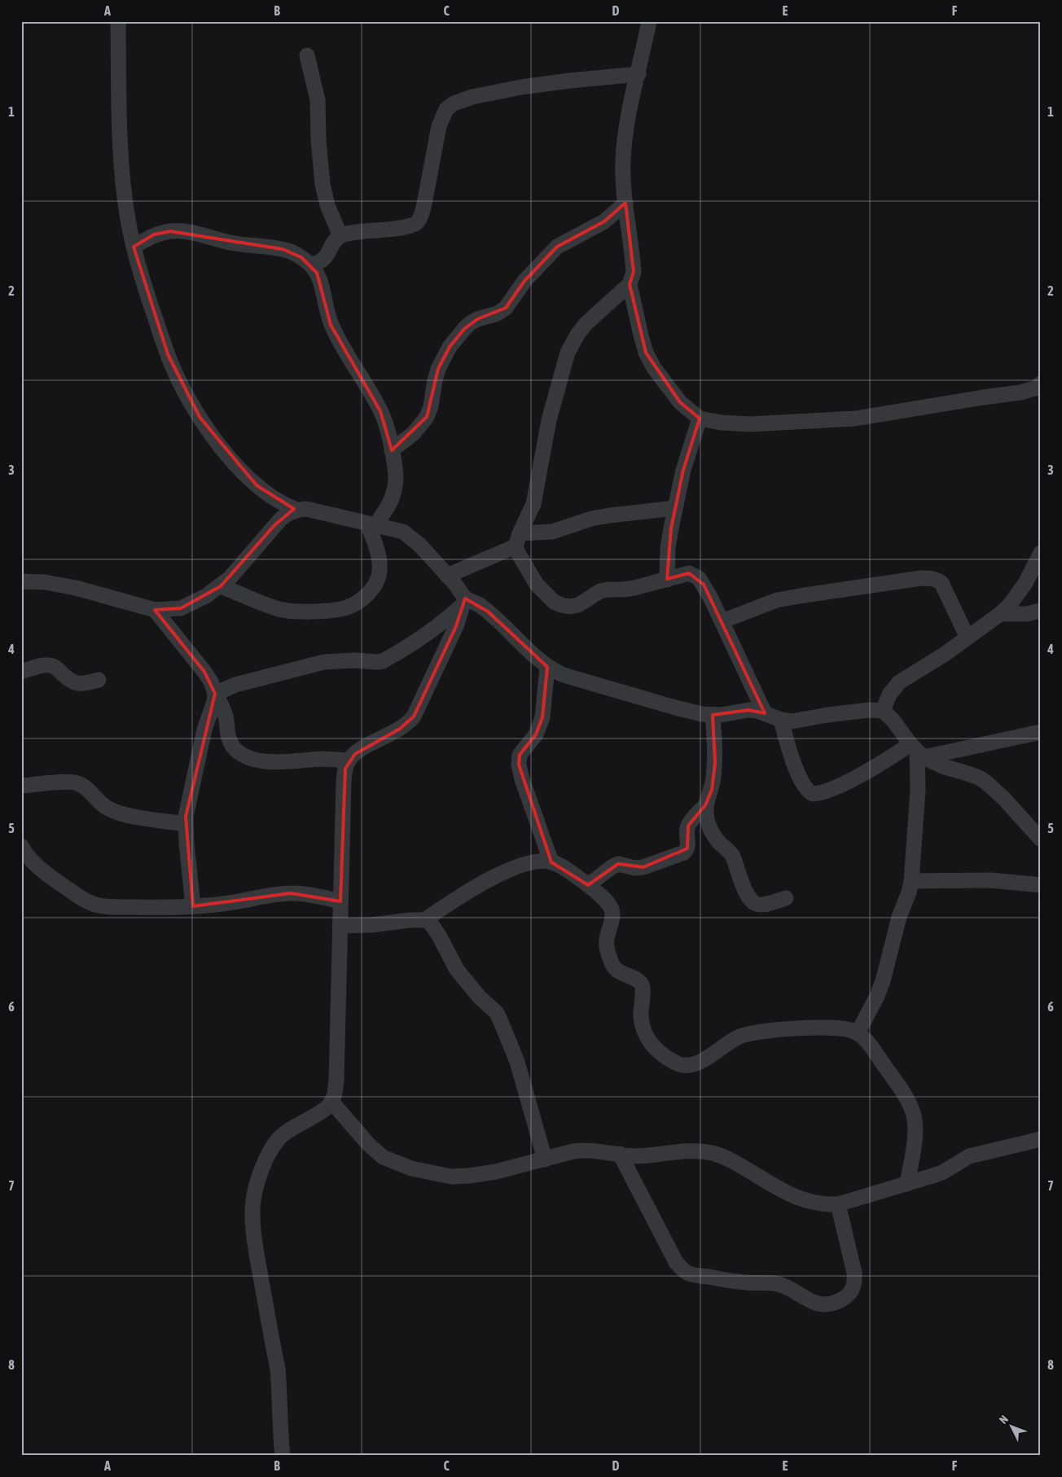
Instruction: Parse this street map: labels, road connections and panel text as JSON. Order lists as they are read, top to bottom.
{
  "north": "top left",
  "grid": {
    "columns": [
      "A",
      "B",
      "C",
      "D",
      "E",
      "F"
    ],
    "rows": [
      "1",
      "2",
      "3",
      "4",
      "5",
      "6",
      "7",
      "8"
    ]
  }
}
